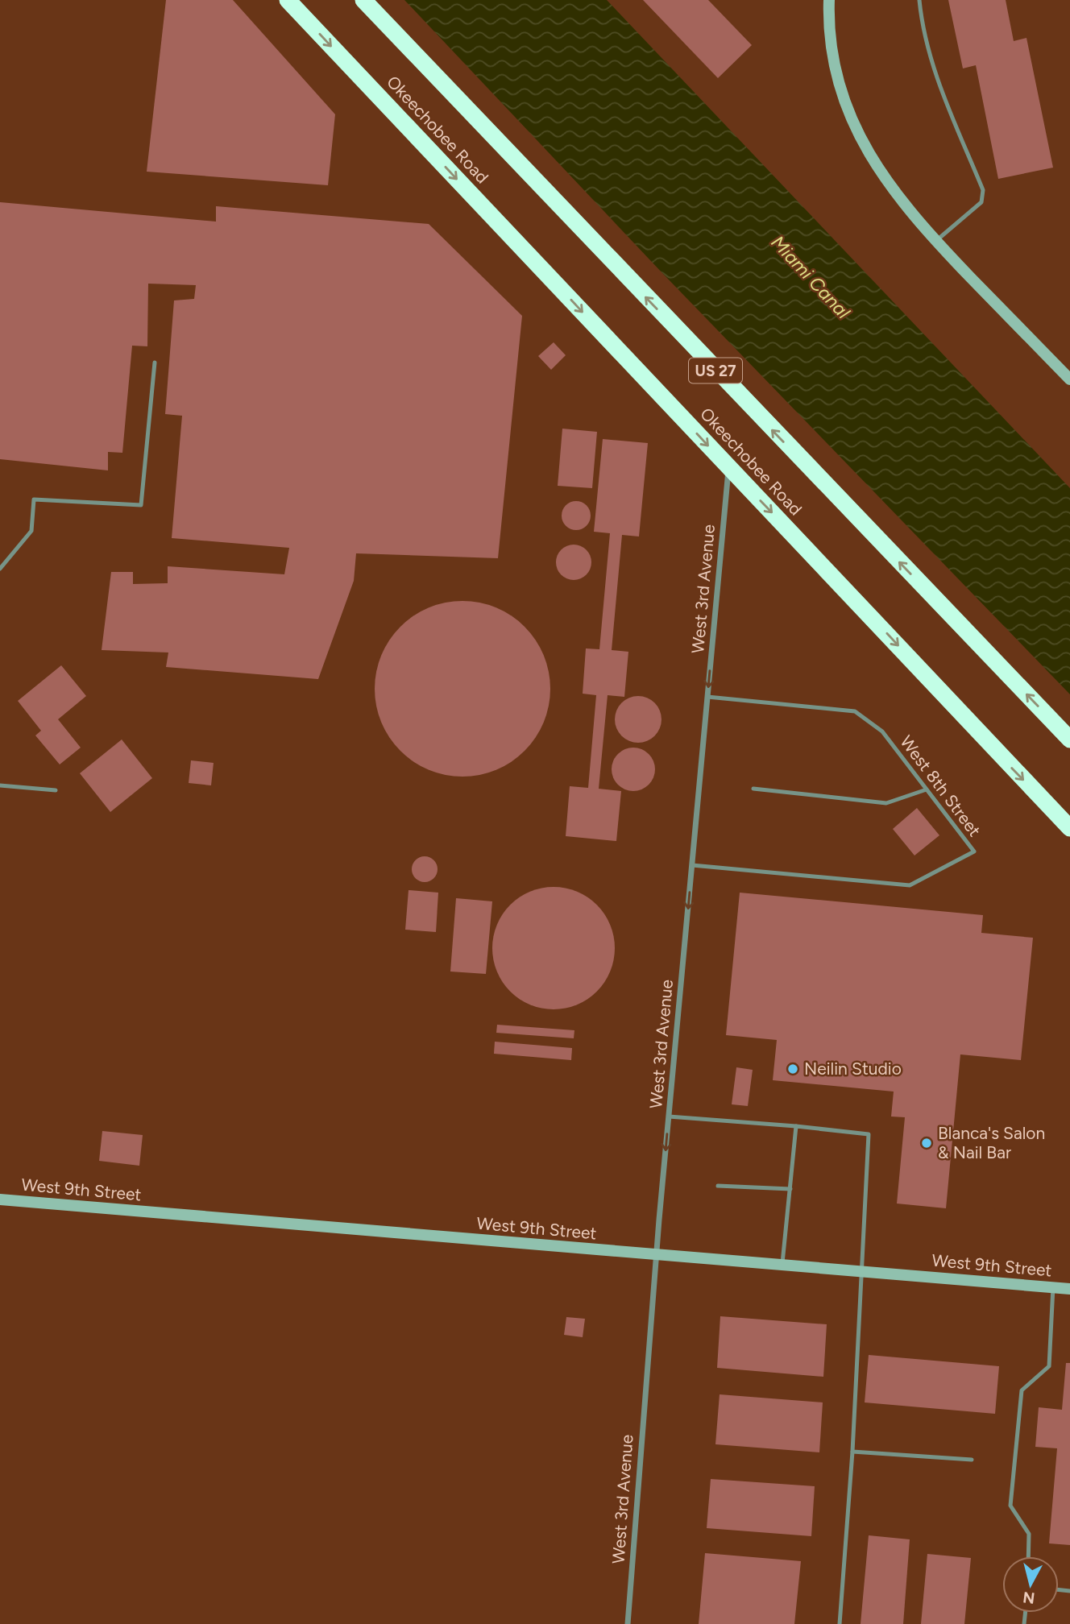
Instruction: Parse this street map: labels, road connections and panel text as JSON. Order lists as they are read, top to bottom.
{
  "streets": {
    "highway": ["Okeechobee Road", "US 27"],
    "main road": ["West 9th Street"],
    "street": ["West 3rd Avenue"],
    "lane": ["West 8th Street"]
  },
  "crossings": [
    ["Okeechobee Road", "West 3rd Avenue"],
    ["West 3rd Avenue", "West 8th Street"],
    ["West 3rd Avenue", "West 9th Street"]
  ],
  "one_way": ["West 3rd Avenue"],
  "water": ["Miami Canal"],
  "places": ["Neilin Studio", "Blanca's Salon & Nail Bar"],
  "north": "bottom"
}
